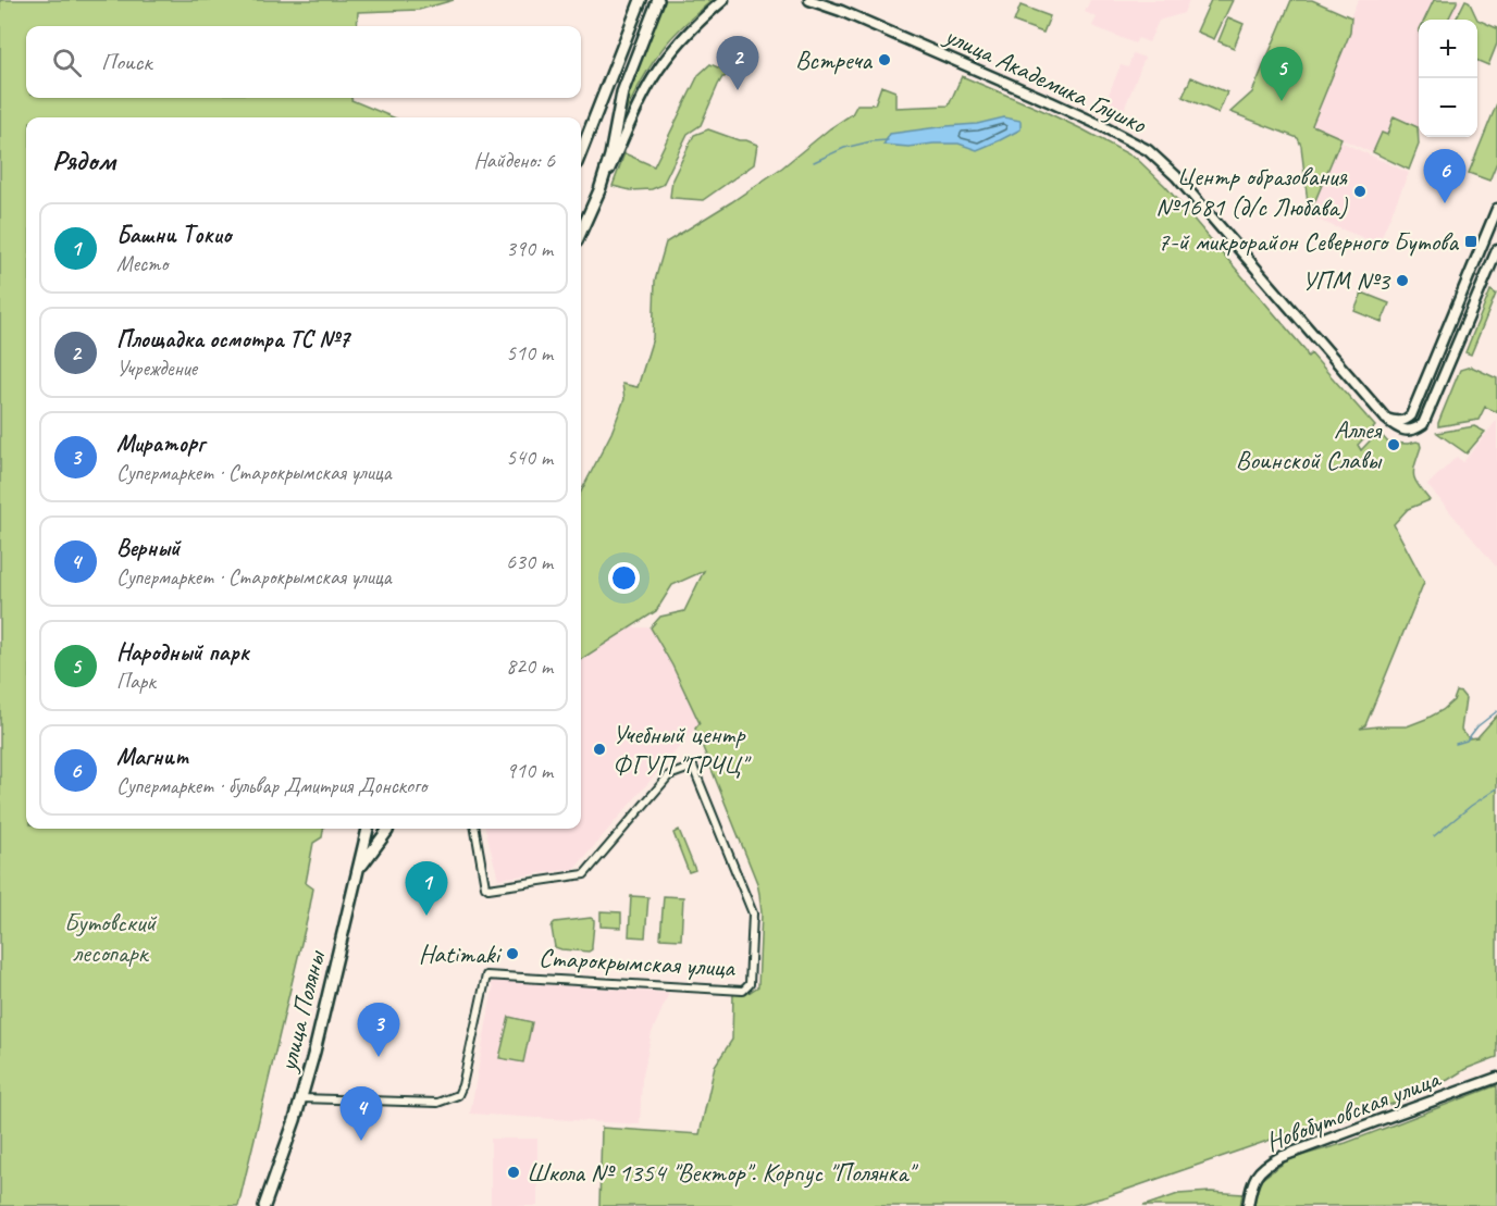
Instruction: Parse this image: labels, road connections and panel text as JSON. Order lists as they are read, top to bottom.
{
  "streets": {
    "main road": ["улица Поляны"],
    "street": ["улица Академика Глушко", "Старокрымская улица", "Новобутовская улица"]
  },
  "crossings": [
    ["Старокрымская улица", "улица Поляны"]
  ],
  "parks": ["Бутовский лесопарк"],
  "places": {
    "other": [
      "Встреча",
      "Центр образования №1681 (д/с Любава)",
      "УПМ №3",
      "Аллея Воинской Славы",
      "Учебный центр ФГУП \"ГРЧЦ\"",
      "Hatimaki",
      "Школа № 1354 \"Вектор\". Корпус \"Полянка\""
    ],
    "transit": ["7-й микрорайон Северного Бутова"]
  },
  "page": {
    "map_buttons": ["+", "−"],
    "search": "Поиск",
    "pins": [
      "2",
      "5",
      "6",
      "1",
      "3",
      "4"
    ],
    "heading": ["Рядом", "Найдено: 6"],
    "list": [
      {
        "mark": "1",
        "name": "Башни Токио",
        "note": "Место",
        "value": "390 m"
      },
      {
        "mark": "2",
        "name": "Площадка осмотра ТС №7",
        "note": "Учреждение",
        "value": "510 m"
      },
      {
        "mark": "3",
        "name": "Мираторг",
        "note": "Супермаркет · Старокрымская улица",
        "value": "540 m"
      },
      {
        "mark": "4",
        "name": "Верный",
        "note": "Супермаркет · Старокрымская улица",
        "value": "630 m"
      },
      {
        "mark": "5",
        "name": "Народный парк",
        "note": "Парк",
        "value": "820 m"
      },
      {
        "mark": "6",
        "name": "Магнит",
        "note": "Супермаркет · бульвар Дмитрия Донского",
        "value": "910 m"
      }
    ]
  }
}
